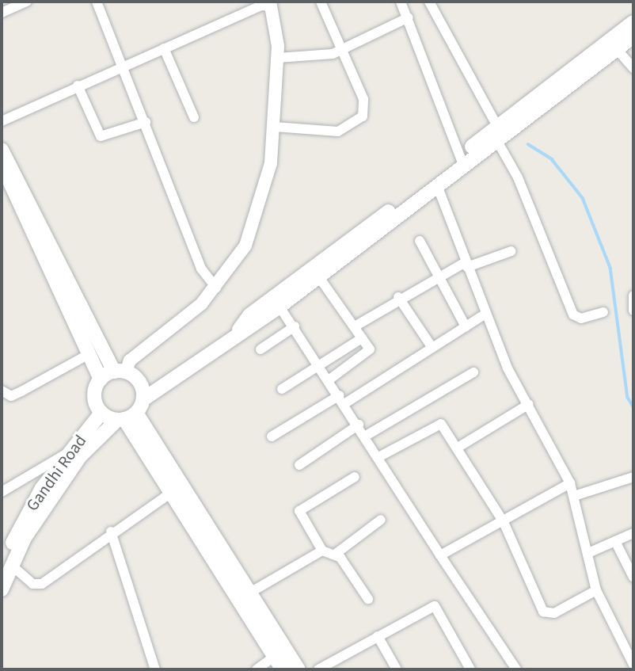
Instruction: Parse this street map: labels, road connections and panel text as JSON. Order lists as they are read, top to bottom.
{
  "streets": {
    "main road": ["Gandhi Road"]
  }
}
